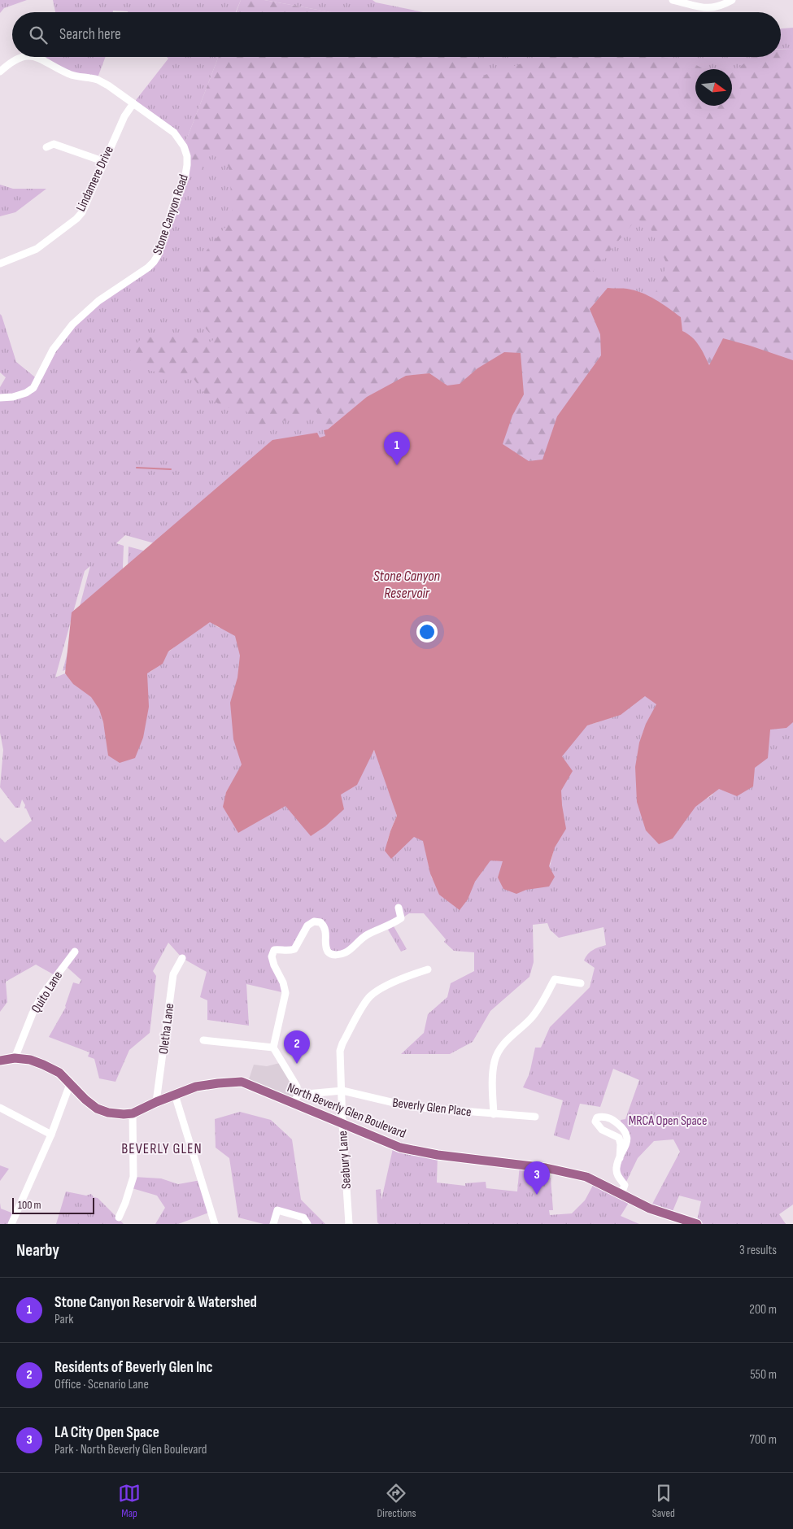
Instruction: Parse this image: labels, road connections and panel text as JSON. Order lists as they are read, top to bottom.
{
  "streets": {
    "main road": ["North Beverly Glen Boulevard"],
    "street": [
      "Lindamere Drive",
      "Stone Canyon Road",
      "Quito Lane",
      "Oletha Lane",
      "Beverly Glen Place",
      "Seabury Lane"
    ]
  },
  "crossings": [
    ["Lindamere Drive", "Stone Canyon Road"],
    ["Quito Lane", "North Beverly Glen Boulevard"],
    ["Oletha Lane", "North Beverly Glen Boulevard"],
    ["Beverly Glen Place", "Seabury Lane"],
    ["North Beverly Glen Boulevard", "Seabury Lane"]
  ],
  "districts": ["BEVERLY GLEN"],
  "water": ["Stone Canyon Reservoir"],
  "parks": ["MRCA Open Space"],
  "scale_bar": "100 m",
  "north": "right",
  "page": {
    "search": "Search here",
    "pins": ["1", "2", "3"],
    "scale": "100 m",
    "heading": ["Nearby", "3 results"],
    "list": [
      {
        "mark": "1",
        "name": "Stone Canyon Reservoir & Watershed",
        "note": "Park",
        "value": "200 m"
      },
      {
        "mark": "2",
        "name": "Residents of Beverly Glen Inc",
        "note": "Office · Scenario Lane",
        "value": "550 m"
      },
      {
        "mark": "3",
        "name": "LA City Open Space",
        "note": "Park · North Beverly Glen Boulevard",
        "value": "700 m"
      }
    ],
    "nav": ["Map", "Directions", "Saved"]
  }
}
